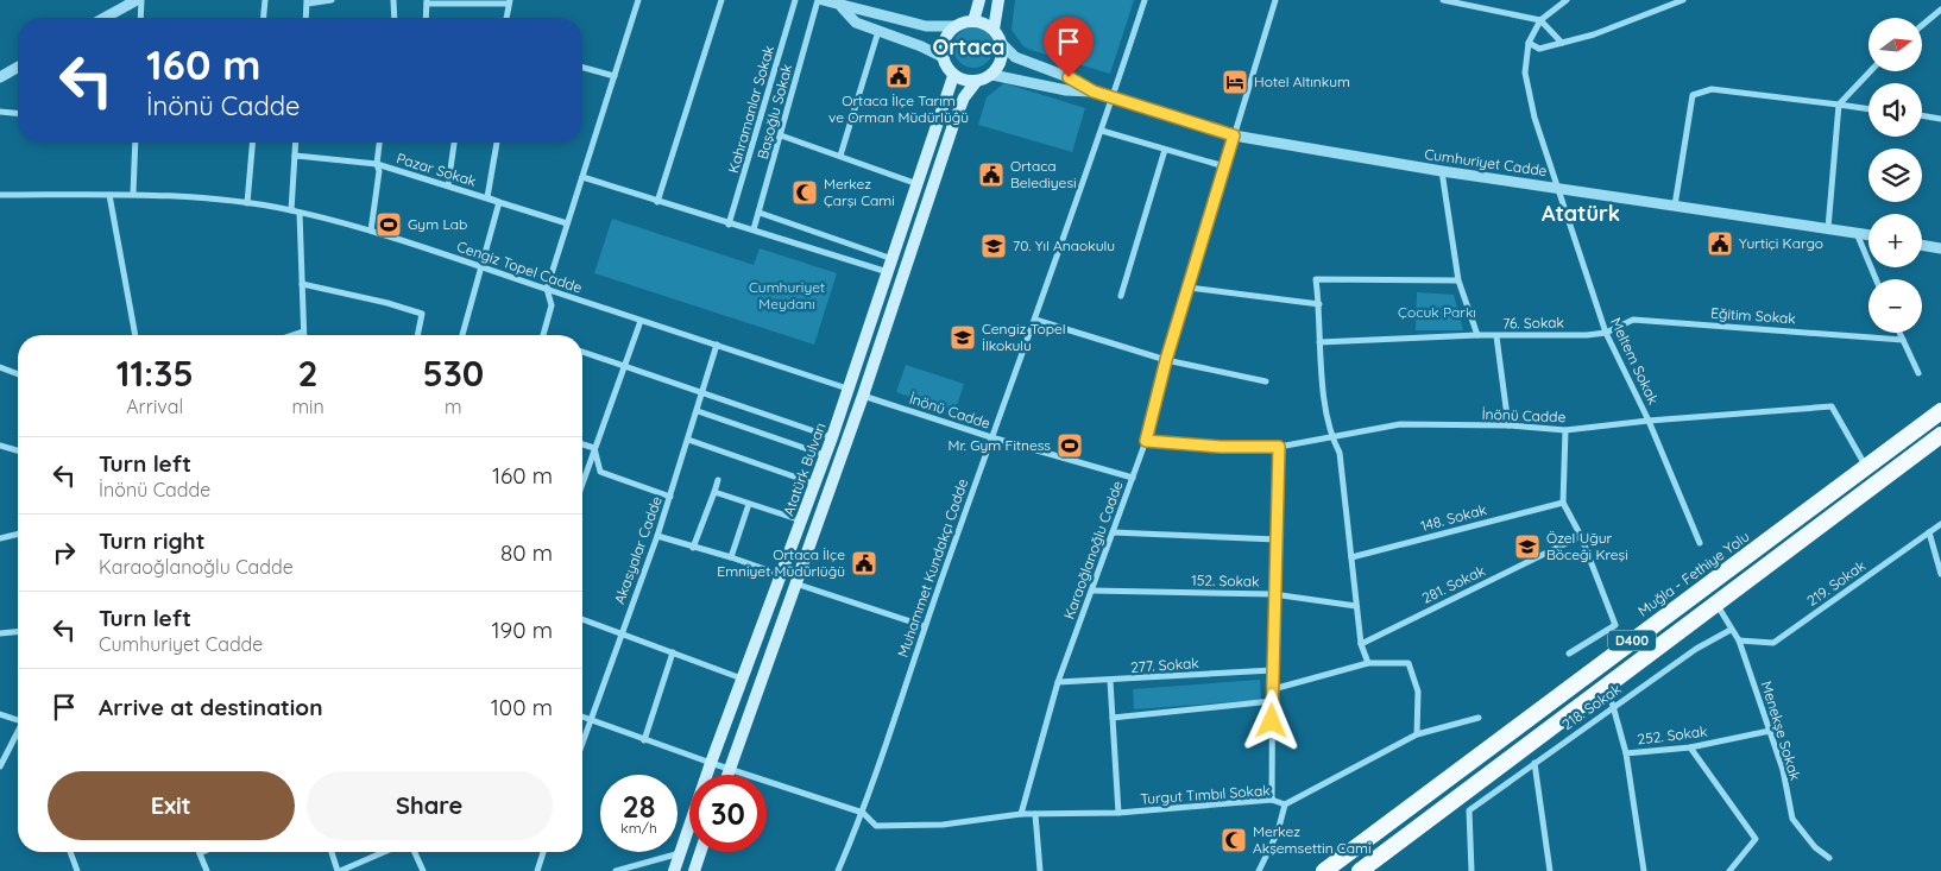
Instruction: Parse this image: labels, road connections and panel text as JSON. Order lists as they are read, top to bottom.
{
  "streets": {
    "highway": ["Muğla - Fethiye Yolu", "D400"],
    "main road": ["Atatürk Bulvarı"],
    "street": [
      "Kahramanlar Sokak",
      "Başoğlu Sokak",
      "Cumhuriyet Cadde",
      "Pazar Sokak",
      "Cengiz Topel Cadde",
      "Eğitim Sokak",
      "76. Sokak",
      "Meltem Sokak",
      "İnönü Cadde",
      "148. Sokak",
      "Akasyalar Cadde",
      "Karaoğlanoğlu Cadde",
      "Muhammet Kundakçı Cadde",
      "152. Sokak",
      "219. Sokak",
      "281. Sokak",
      "277. Sokak",
      "218. Sokak",
      "Menekşe Sokak",
      "252. Sokak",
      "Turgut Tımbıl Sokak"
    ]
  },
  "crossings": [
    ["Cumhuriyet Cadde", "Meltem Sokak"],
    ["Cumhuriyet Cadde", "Atatürk Bulvarı"],
    ["Cumhuriyet Cadde", "Karaoğlanoğlu Cadde"],
    ["Cumhuriyet Cadde", "Muhammet Kundakçı Cadde"],
    ["Cengiz Topel Cadde", "Atatürk Bulvarı"],
    ["Cengiz Topel Cadde", "Akasyalar Cadde"],
    ["Eğitim Sokak", "76. Sokak"],
    ["Eğitim Sokak", "Meltem Sokak"],
    ["76. Sokak", "Meltem Sokak"],
    ["Meltem Sokak", "İnönü Cadde"],
    ["İnönü Cadde", "Atatürk Bulvarı"],
    ["İnönü Cadde", "Karaoğlanoğlu Cadde"],
    ["İnönü Cadde", "Muhammet Kundakçı Cadde"],
    ["İnönü Cadde", "Muğla - Fethiye Yolu"],
    ["Karaoğlanoğlu Cadde", "152. Sokak"],
    ["Karaoğlanoğlu Cadde", "277. Sokak"],
    ["Karaoğlanoğlu Cadde", "Turgut Tımbıl Sokak"],
    ["219. Sokak", "Menekşe Sokak"],
    ["D400", "Menekşe Sokak"],
    ["218. Sokak", "Menekşe Sokak"],
    ["Menekşe Sokak", "252. Sokak"]
  ],
  "districts": ["Ortaca", "Atatürk"],
  "parks": ["Cumhuriyet Meydanı", "Çocuk Parkı"],
  "places": {
    "public building": [
      "Ortaca İlçe Tarım ve Orman Müdürlüğü",
      "Ortaca Belediyesi",
      "Yurtiçi Kargo",
      "Ortaca İlçe Emniyet Müdürlüğü"
    ],
    "hotel": ["Hotel Altınkum"],
    "mosque": ["Merkez Çarşı Cami", "Merkez Akşemsettin Cami"],
    "sports": ["Gym Lab", "Mr. Gym Fitness"],
    "school or university": ["70. Yıl Anaokulu", "Cengiz Topel İlkokulu", "Özel Uğur Böceği Kreşi"]
  },
  "north": "right",
  "page": {
    "map_buttons": ["+", "−"],
    "turn": ["160 m", "İnönü Cadde"],
    "eta": [
      "11:35",
      "Arrival",
      "2",
      "min",
      "530",
      "m"
    ],
    "list": [
      {
        "name": "Turn left",
        "note": "İnönü Cadde",
        "value": "160 m"
      },
      {
        "name": "Turn right",
        "note": "Karaoğlanoğlu Cadde",
        "value": "80 m"
      },
      {
        "name": "Turn left",
        "note": "Cumhuriyet Cadde",
        "value": "190 m"
      },
      {
        "name": "Arrive at destination",
        "value": "100 m"
      }
    ],
    "buttons": ["Exit", "Share"],
    "speed": "28 km/h",
    "limit": "30"
  }
}
